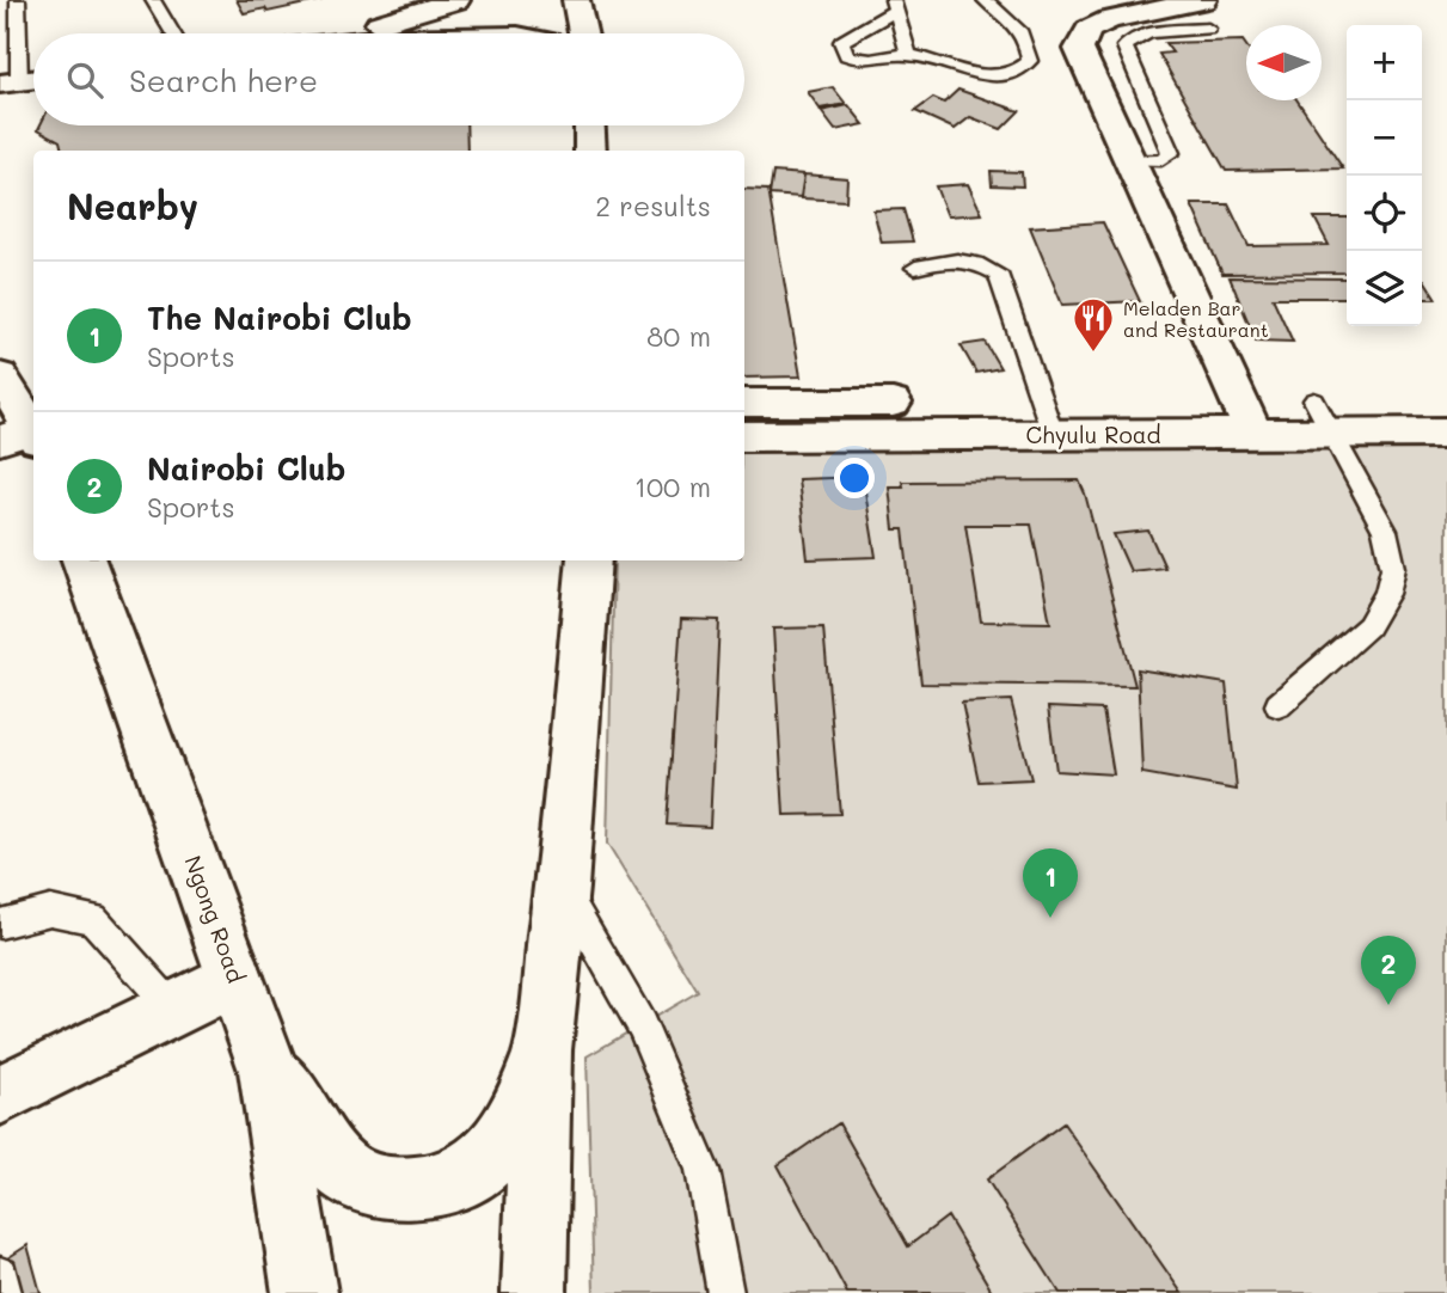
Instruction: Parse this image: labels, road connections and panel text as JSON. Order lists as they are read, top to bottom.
{
  "streets": {
    "main road": ["Chyulu Road", "Ngong Road"]
  },
  "places": {
    "restaurant": ["Meladen Bar and Restaurant"]
  },
  "north": "left",
  "page": {
    "map_buttons": ["+", "−"],
    "search": "Search here",
    "heading": ["Nearby", "2 results"],
    "list": [
      {
        "mark": "1",
        "name": "The Nairobi Club",
        "note": "Sports",
        "value": "80 m"
      },
      {
        "mark": "2",
        "name": "Nairobi Club",
        "note": "Sports",
        "value": "100 m"
      }
    ],
    "pins": ["1", "2"]
  }
}
